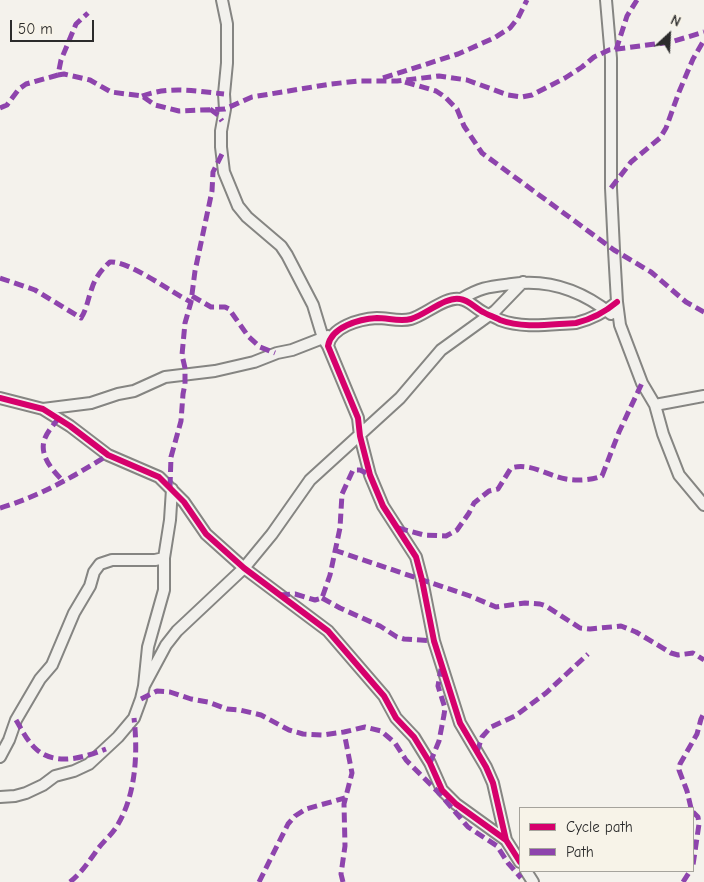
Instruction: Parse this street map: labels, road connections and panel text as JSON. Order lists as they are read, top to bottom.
{
  "legend": ["Cycle path", "Path"],
  "scale_bar": "50 m",
  "north": "top right"
}
